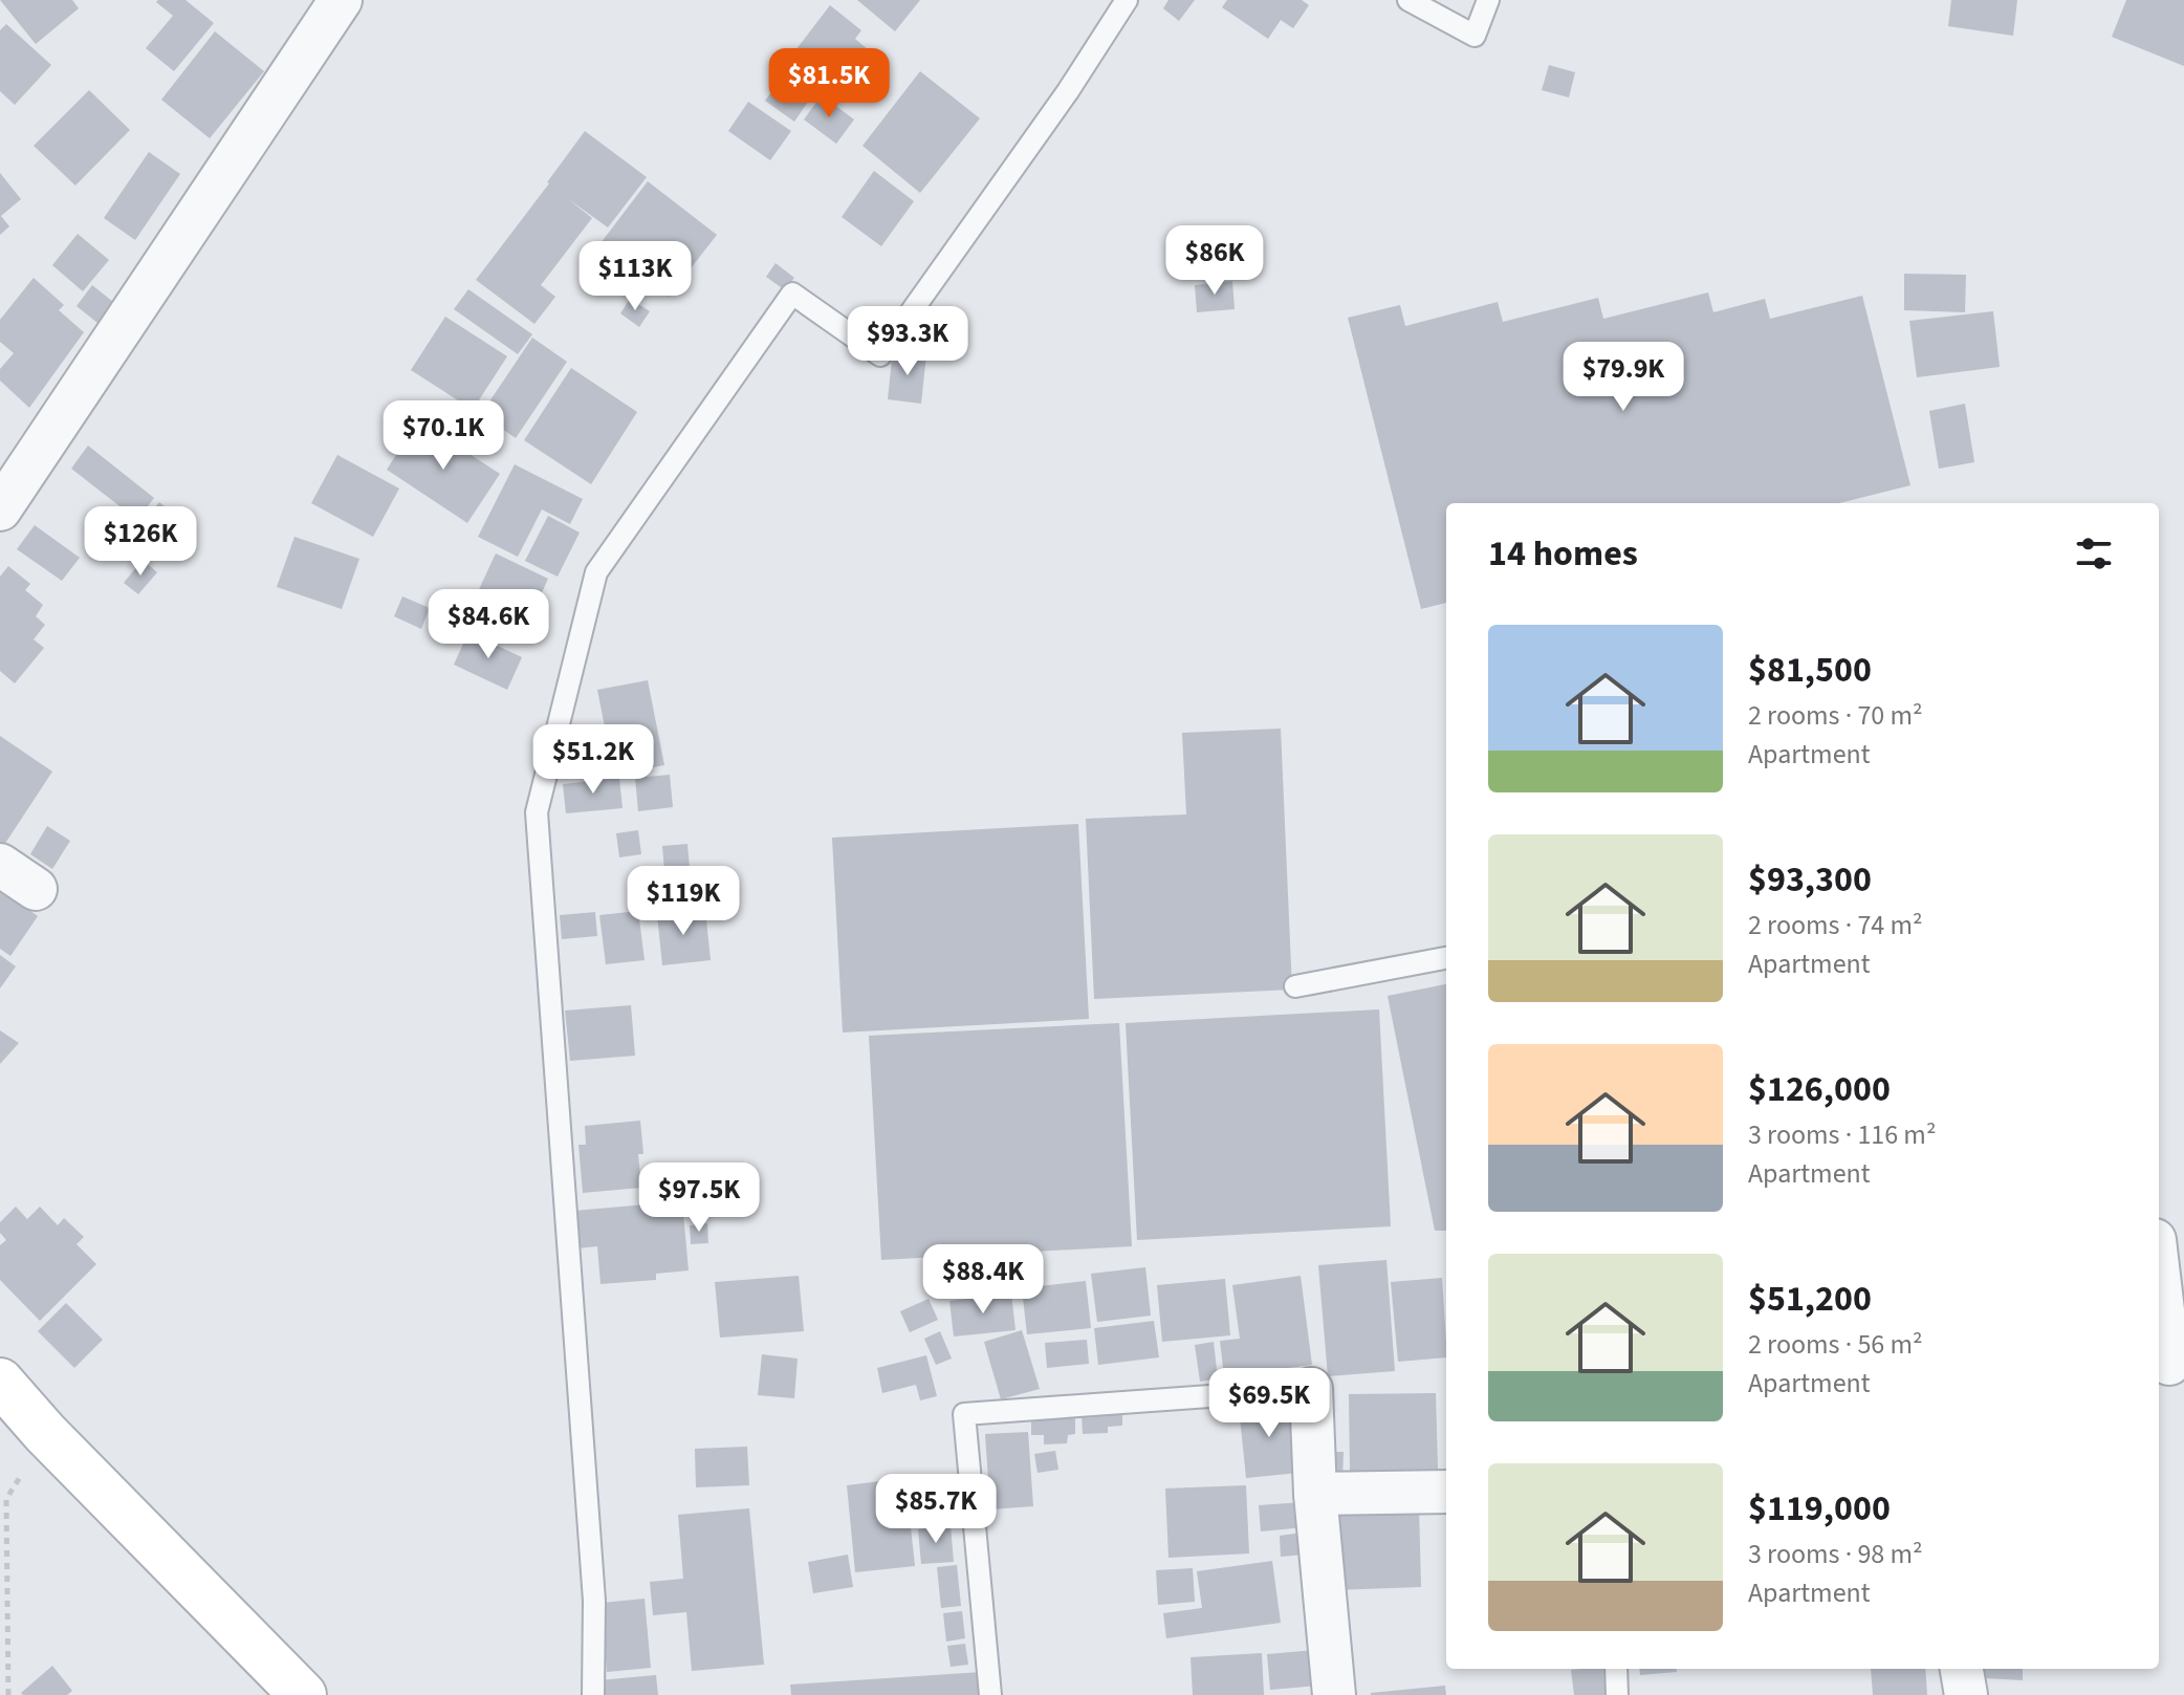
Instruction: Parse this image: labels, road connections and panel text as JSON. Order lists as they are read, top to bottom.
{
  "page": {
    "price": [
      "$81.5K",
      "$86K",
      "$113K",
      "$93.3K",
      "$79.9K",
      "$70.1K",
      "$126K",
      "$84.6K",
      "$51.2K",
      "$119K",
      "$97.5K",
      "$88.4K",
      "$69.5K",
      "$85.7K"
    ],
    "heading": "14 homes",
    "list": [
      {
        "name": "$81,500",
        "note": "2 rooms · 70 m² · Apartment"
      },
      {
        "name": "$93,300",
        "note": "2 rooms · 74 m² · Apartment"
      },
      {
        "name": "$126,000",
        "note": "3 rooms · 116 m² · Apartment"
      },
      {
        "name": "$51,200",
        "note": "2 rooms · 56 m² · Apartment"
      },
      {
        "name": "$119,000",
        "note": "3 rooms · 98 m² · Apartment"
      }
    ]
  }
}
